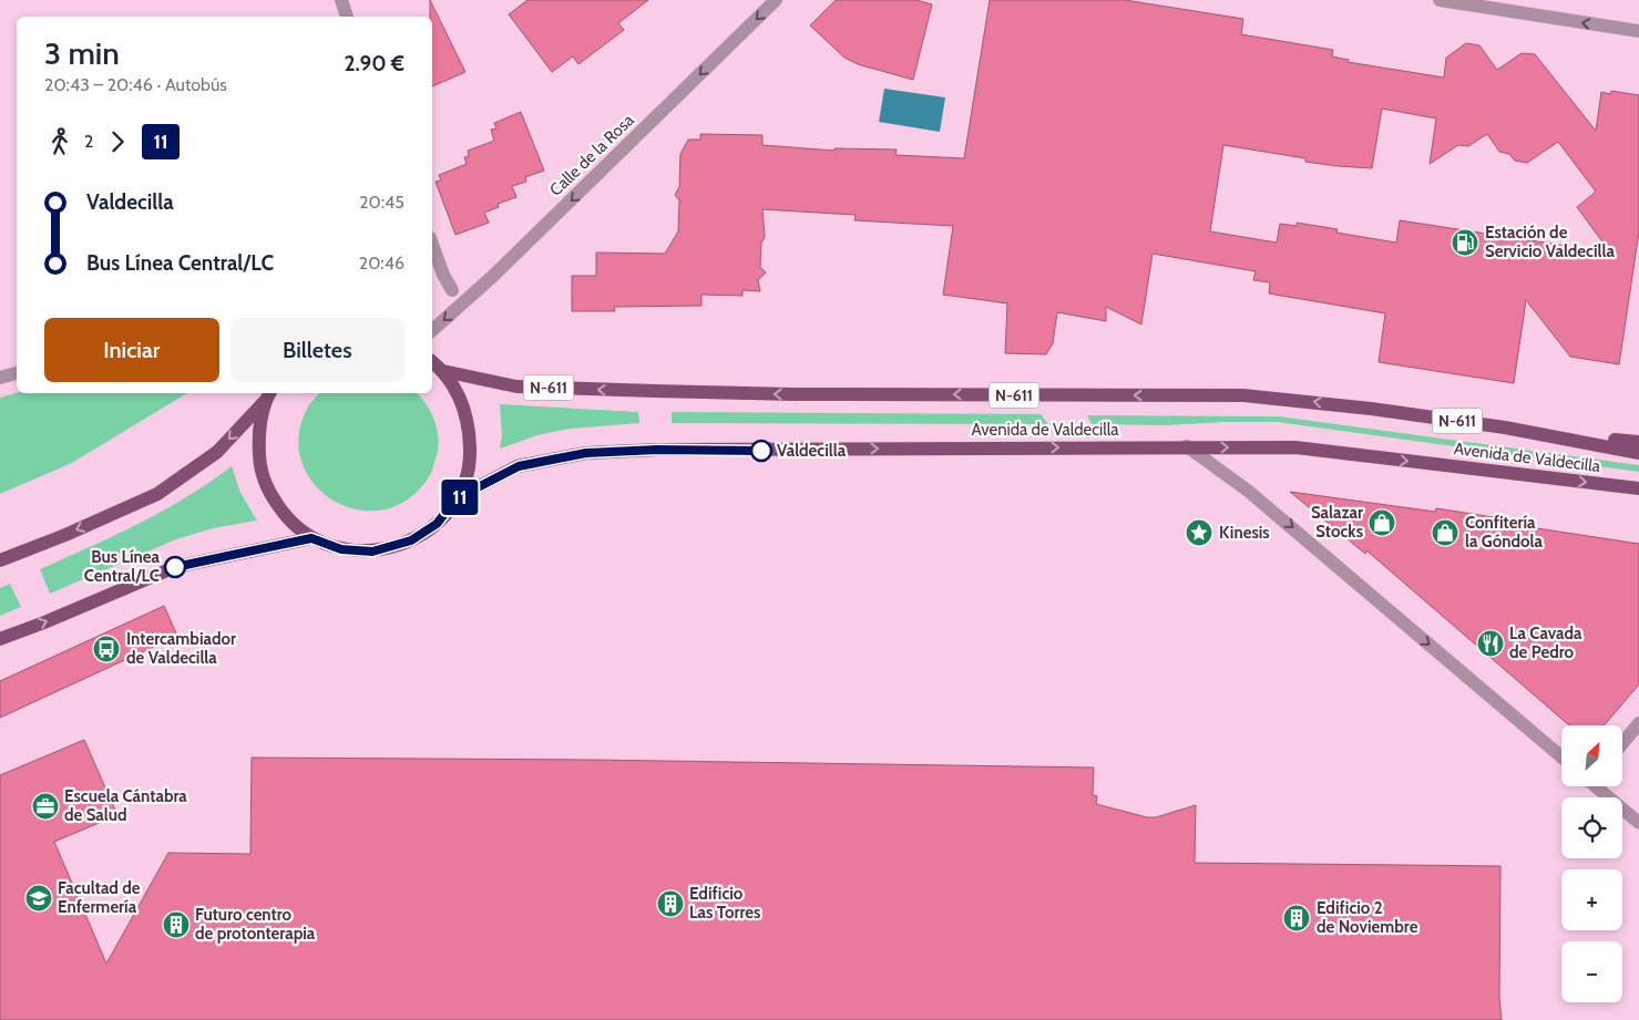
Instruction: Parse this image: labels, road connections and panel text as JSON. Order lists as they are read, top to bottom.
{
  "streets": {
    "main road": ["N-611", "Avenida de Valdecilla"],
    "street": ["Calle de la Rosa"]
  },
  "one_way": ["Calle de la Rosa"],
  "places": {
    "fuel station": ["Estación de Servicio Valdecilla"],
    "other": ["Valdecilla", "Bus Línea Central/LC"],
    "shop": ["Salazar Stocks", "Confitería la Góndola"],
    "place": ["Kinesis"],
    "restaurant": ["La Cavada de Pedro"],
    "bus stop": ["Intercambiador de Valdecilla"],
    "office": ["Escuela Cántabra de Salud"],
    "school or university": ["Facultad de Enfermería"],
    "building": ["Edificio Las Torres", "Edificio 2 de Noviembre", "Futuro centro de protonterapia"]
  },
  "lines": ["bus line 11"],
  "north": "top right",
  "page": {
    "on_map": "11",
    "heading": ["3 min", "20:43 – 20:46 · Autobús", "2.90 €"],
    "legs": ["2", "11"],
    "list": [
      {
        "name": "Valdecilla",
        "value": "20:45"
      },
      {
        "name": "Bus Línea Central/LC",
        "value": "20:46"
      }
    ],
    "buttons": ["Iniciar", "Billetes"],
    "map_buttons": ["+", "−"]
  }
}
